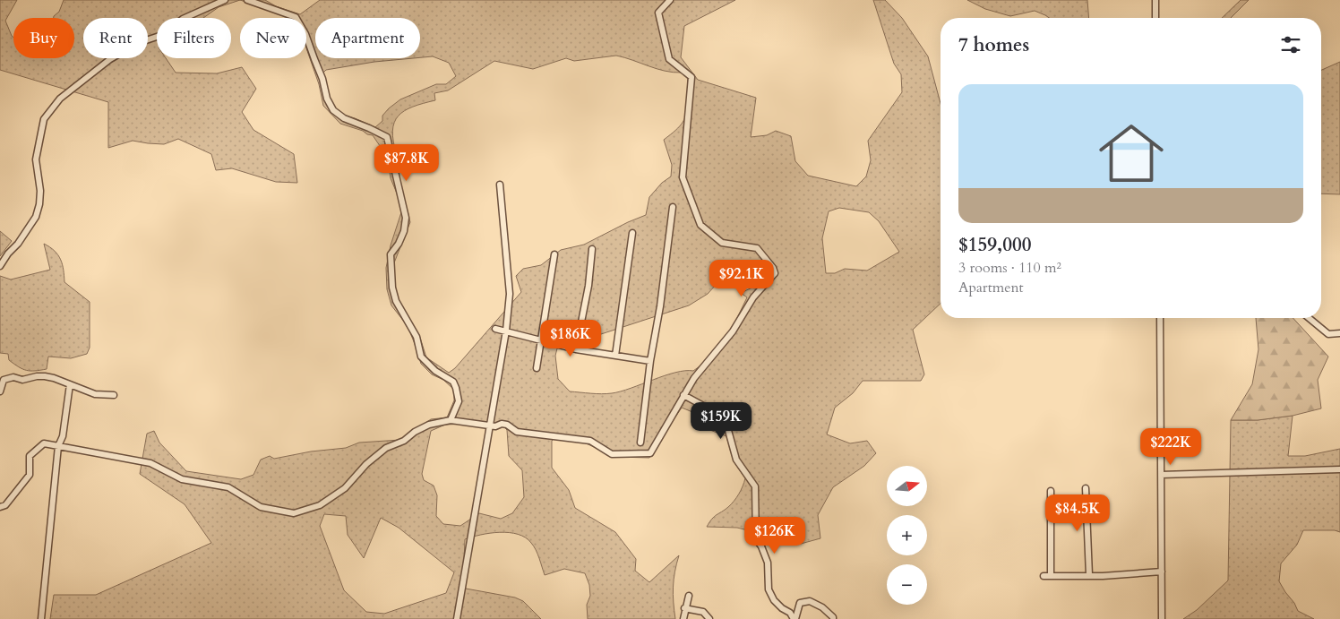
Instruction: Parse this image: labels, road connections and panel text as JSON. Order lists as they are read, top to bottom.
{
  "north": "right",
  "page": {
    "chip": [
      "Buy",
      "Rent",
      "Filters",
      "New",
      "Apartment"
    ],
    "heading": "7 homes",
    "list": [
      {
        "name": "$159,000",
        "note": "3 rooms · 110 m² · Apartment"
      }
    ],
    "price": [
      "$87.8K",
      "$92.1K",
      "$186K",
      "$159K",
      "$222K",
      "$84.5K",
      "$126K"
    ],
    "map_buttons": ["+", "−"]
  }
}
